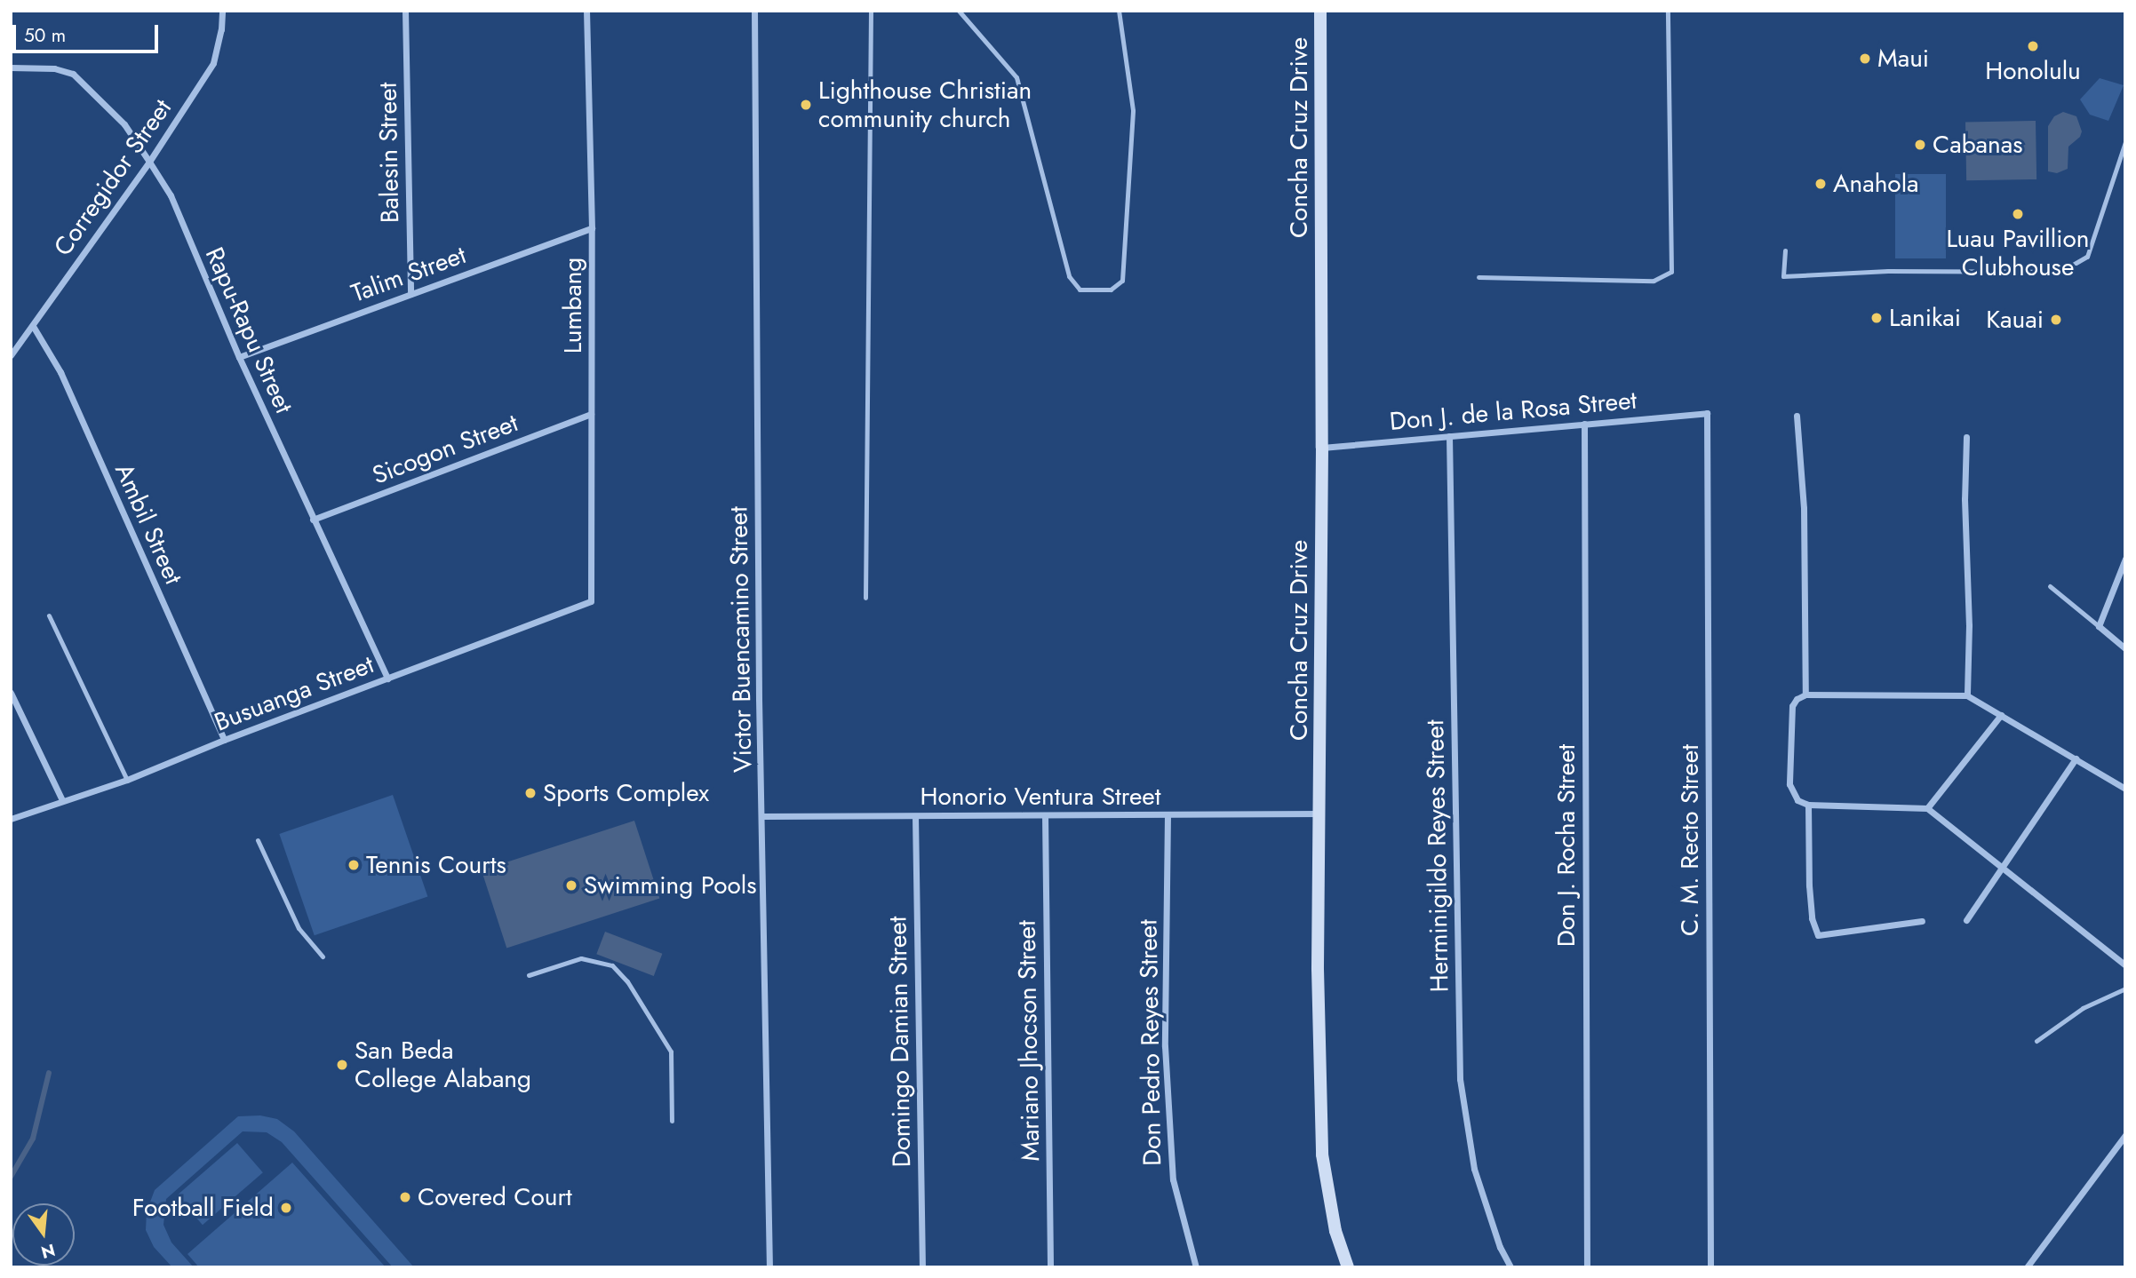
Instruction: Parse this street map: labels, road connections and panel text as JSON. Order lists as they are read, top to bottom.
{
  "streets": {
    "street": [
      "Concha Cruz Drive",
      "Balesin Street",
      "Corregidor Street",
      "Talim Street",
      "Lumbang",
      "Rapu-Rapu Street",
      "Don J. de la Rosa Street",
      "Sicogon Street",
      "Ambil Street",
      "Victor Buencamino Street",
      "Busuanga Street",
      "Honorio Ventura Street",
      "C. M. Recto Street",
      "Don J. Rocha Street",
      "Herminigildo Reyes Street",
      "Mariano Jhocson Street",
      "Domingo Damian Street",
      "Don Pedro Reyes Street"
    ]
  },
  "crossings": [
    ["Concha Cruz Drive", "Don J. de la Rosa Street"],
    ["Concha Cruz Drive", "Honorio Ventura Street"],
    ["Balesin Street", "Talim Street"],
    ["Corregidor Street", "Rapu-Rapu Street"],
    ["Corregidor Street", "Ambil Street"],
    ["Talim Street", "Lumbang"],
    ["Talim Street", "Rapu-Rapu Street"],
    ["Lumbang", "Sicogon Street"],
    ["Lumbang", "Busuanga Street"],
    ["Rapu-Rapu Street", "Sicogon Street"],
    ["Rapu-Rapu Street", "Busuanga Street"],
    ["Don J. de la Rosa Street", "C. M. Recto Street"],
    ["Don J. de la Rosa Street", "Don J. Rocha Street"],
    ["Don J. de la Rosa Street", "Herminigildo Reyes Street"],
    ["Ambil Street", "Busuanga Street"],
    ["Victor Buencamino Street", "Honorio Ventura Street"],
    ["Honorio Ventura Street", "Mariano Jhocson Street"],
    ["Honorio Ventura Street", "Domingo Damian Street"],
    ["Honorio Ventura Street", "Don Pedro Reyes Street"]
  ],
  "places": [
    "Honolulu",
    "Maui",
    "Lighthouse Christian community church",
    "Cabanas",
    "Anahola",
    "Luau Pavillion Clubhouse",
    "Lanikai",
    "Kauai",
    "Sports Complex",
    "Tennis Courts",
    "Swimming Pools",
    "San Beda College Alabang",
    "Covered Court",
    "Football Field"
  ],
  "scale_bar": "50 m",
  "north": "bottom"
}
